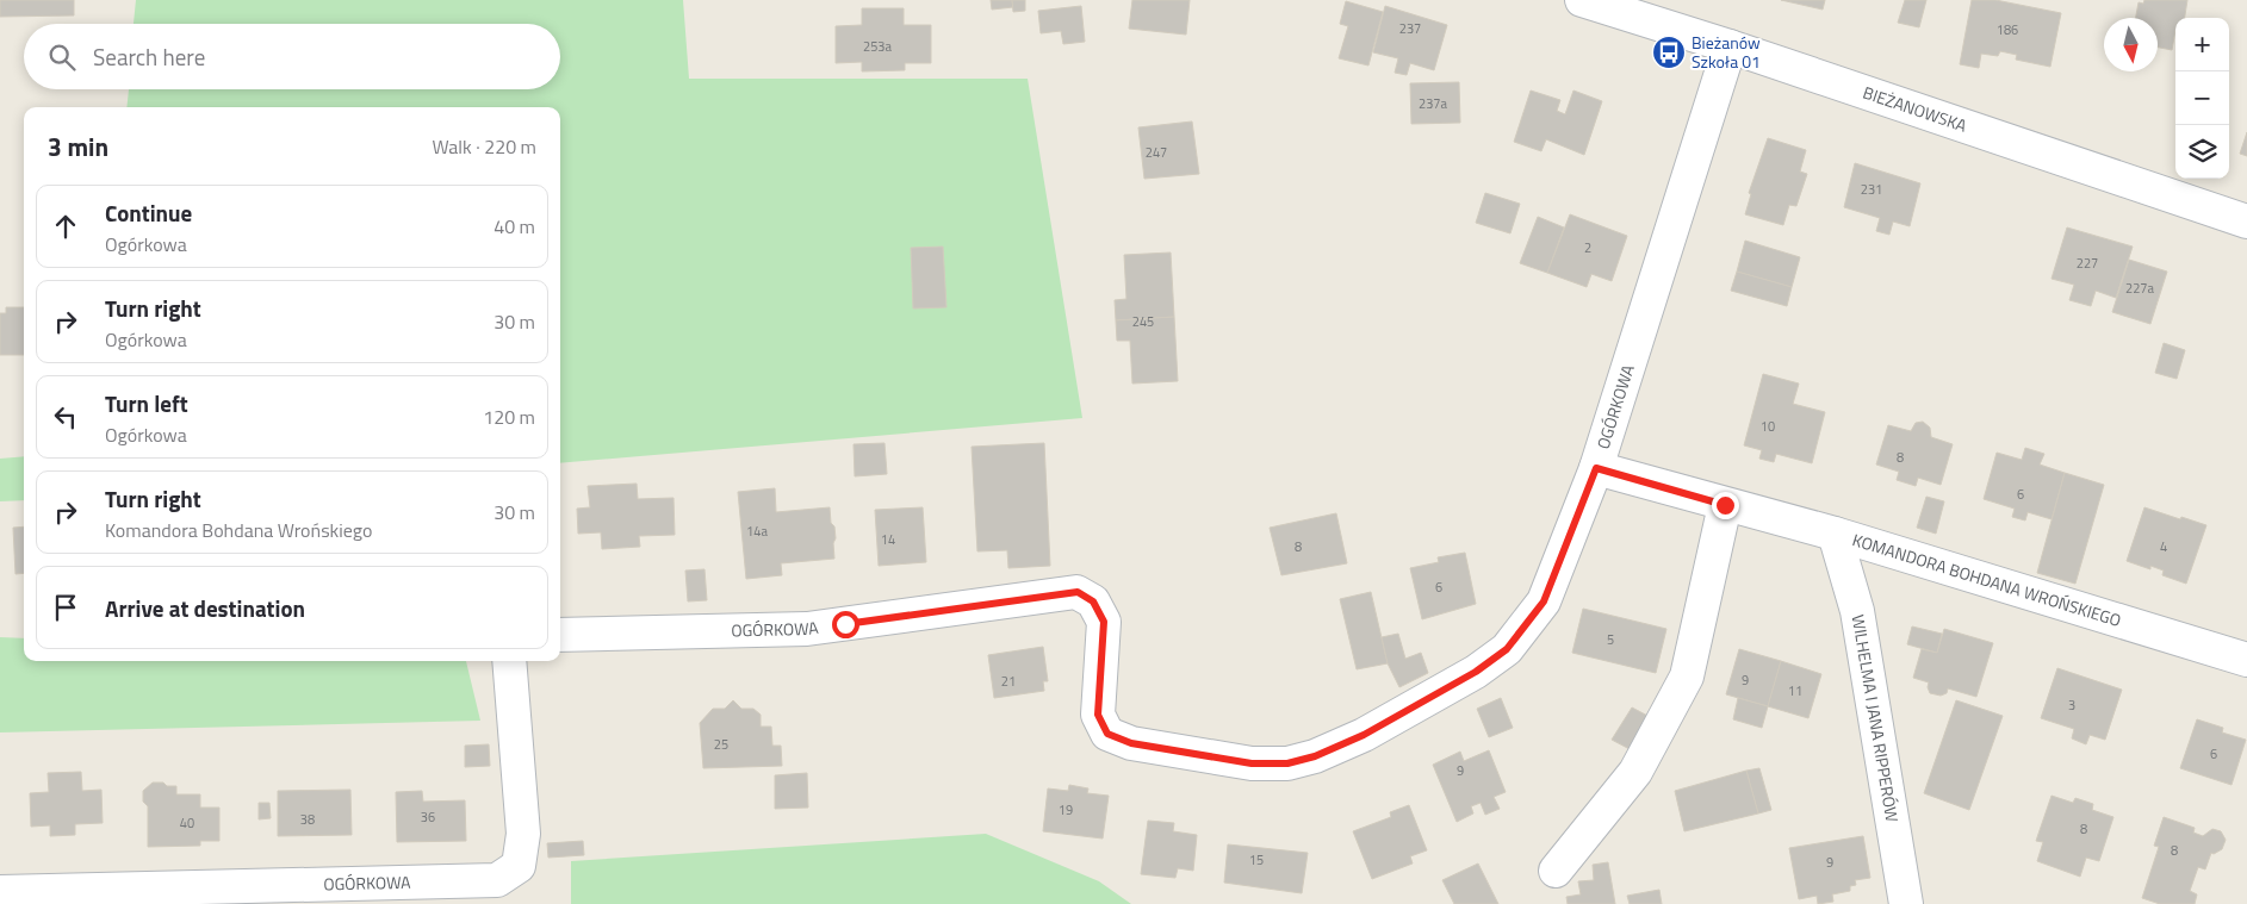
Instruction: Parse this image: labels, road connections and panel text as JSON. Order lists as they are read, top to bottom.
{
  "streets": {
    "street": [
      "BIEŻANOWSKA",
      "OGÓRKOWA",
      "KOMANDORA BOHDANA WROŃSKIEGO",
      "WILHELMA I JANA RIPPERÓW"
    ]
  },
  "crossings": [
    ["BIEŻANOWSKA", "OGÓRKOWA"],
    ["OGÓRKOWA", "KOMANDORA BOHDANA WROŃSKIEGO"],
    ["KOMANDORA BOHDANA WROŃSKIEGO", "WILHELMA I JANA RIPPERÓW"]
  ],
  "places": {
    "bus stop": ["Bieżanów Szkoła 01"]
  },
  "house_numbers": [
    "237",
    "186",
    "253a",
    "237a",
    "247",
    "231",
    "2",
    "227",
    "227a",
    "245",
    "10",
    "8",
    "6",
    "14a",
    "14",
    "8",
    "4",
    "6",
    "5",
    "9",
    "21",
    "11",
    "3",
    "25",
    "6",
    "9",
    "19",
    "36",
    "38",
    "40",
    "8",
    "8",
    "15",
    "9"
  ],
  "north": "bottom",
  "page": {
    "map_buttons": ["+", "−"],
    "search": "Search here",
    "heading": ["3 min", "Walk · 220 m"],
    "list": [
      ["Continue", "Ogórkowa", "40 m"],
      ["Turn right", "Ogórkowa", "30 m"],
      ["Turn left", "Ogórkowa", "120 m"],
      ["Turn right", "Komandora Bohdana Wrońskiego", "30 m"],
      "Arrive at destination"
    ]
  }
}
